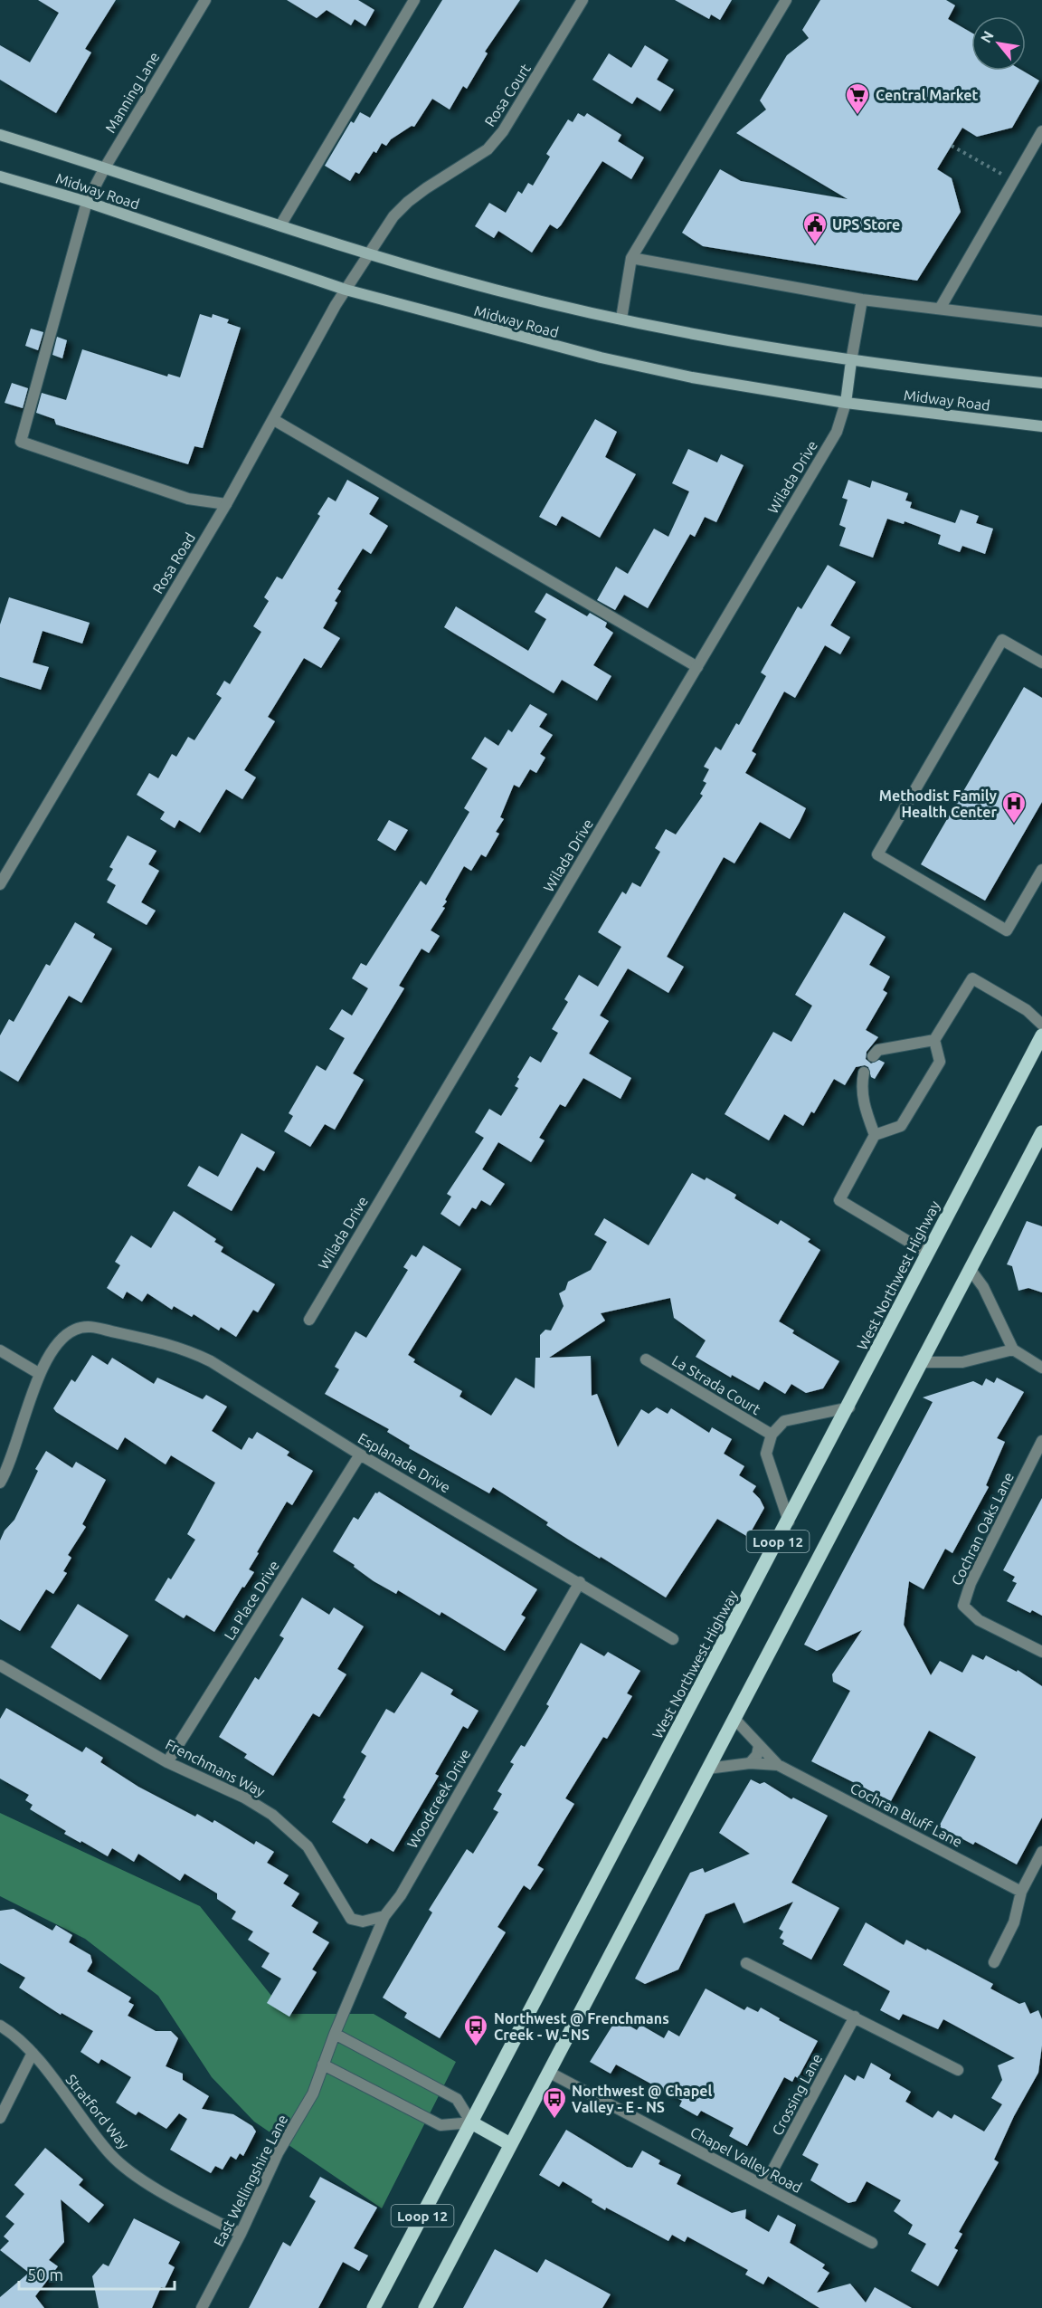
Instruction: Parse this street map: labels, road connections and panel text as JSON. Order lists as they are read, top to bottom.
{
  "streets": {
    "main road": ["Midway Road", "West Northwest Highway", "Loop 12"],
    "street": [
      "Manning Lane",
      "Rosa Court",
      "Wilada Drive",
      "Rosa Road",
      "La Strada Court",
      "Esplanade Drive",
      "Cochran Oaks Lane",
      "La Place Drive",
      "Frenchmans Way",
      "Woodcreek Drive",
      "Cochran Bluff Lane",
      "Crossing Lane",
      "Stratford Way",
      "Chapel Valley Road",
      "East Wellingshire Lane"
    ]
  },
  "crossings": [
    ["Manning Lane", "Midway Road"],
    ["Manning Lane", "Rosa Road"],
    ["Rosa Court", "Midway Road"],
    ["Rosa Court", "Rosa Road"],
    ["Midway Road", "Wilada Drive"],
    ["Midway Road", "Rosa Road"],
    ["Esplanade Drive", "La Place Drive"],
    ["Esplanade Drive", "Woodcreek Drive"],
    ["Loop 12", "Cochran Bluff Lane"],
    ["Loop 12", "Chapel Valley Road"],
    ["La Place Drive", "Frenchmans Way"],
    ["Frenchmans Way", "Woodcreek Drive"],
    ["Woodcreek Drive", "East Wellingshire Lane"],
    ["Crossing Lane", "Chapel Valley Road"],
    ["Stratford Way", "East Wellingshire Lane"]
  ],
  "places": {
    "supermarket": ["Central Market"],
    "public building": ["UPS Store"],
    "hospital": ["Methodist Family Health Center"],
    "bus stop": ["Northwest @ Frenchmans Creek - W - NS", "Northwest @ Chapel Valley - E - NS"]
  },
  "scale_bar": "50 m",
  "north": "top left"
}
